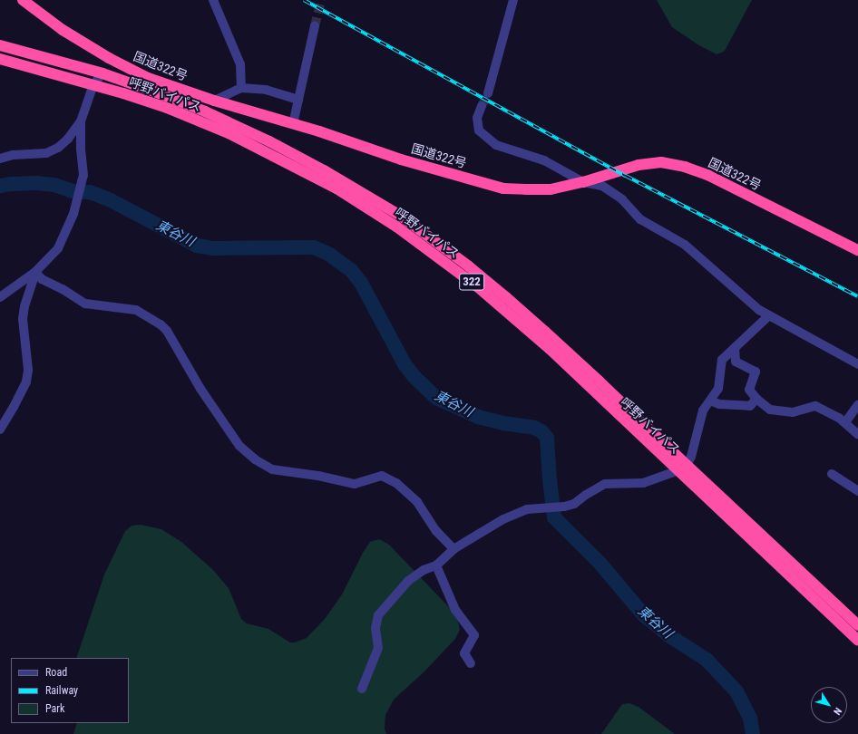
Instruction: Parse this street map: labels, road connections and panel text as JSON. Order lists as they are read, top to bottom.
{
  "streets": {
    "highway": ["国道322号", "呼野バイパス", "322"]
  },
  "water": ["東谷川"],
  "legend": ["Road", "Railway", "Park"],
  "north": "bottom right"
}
